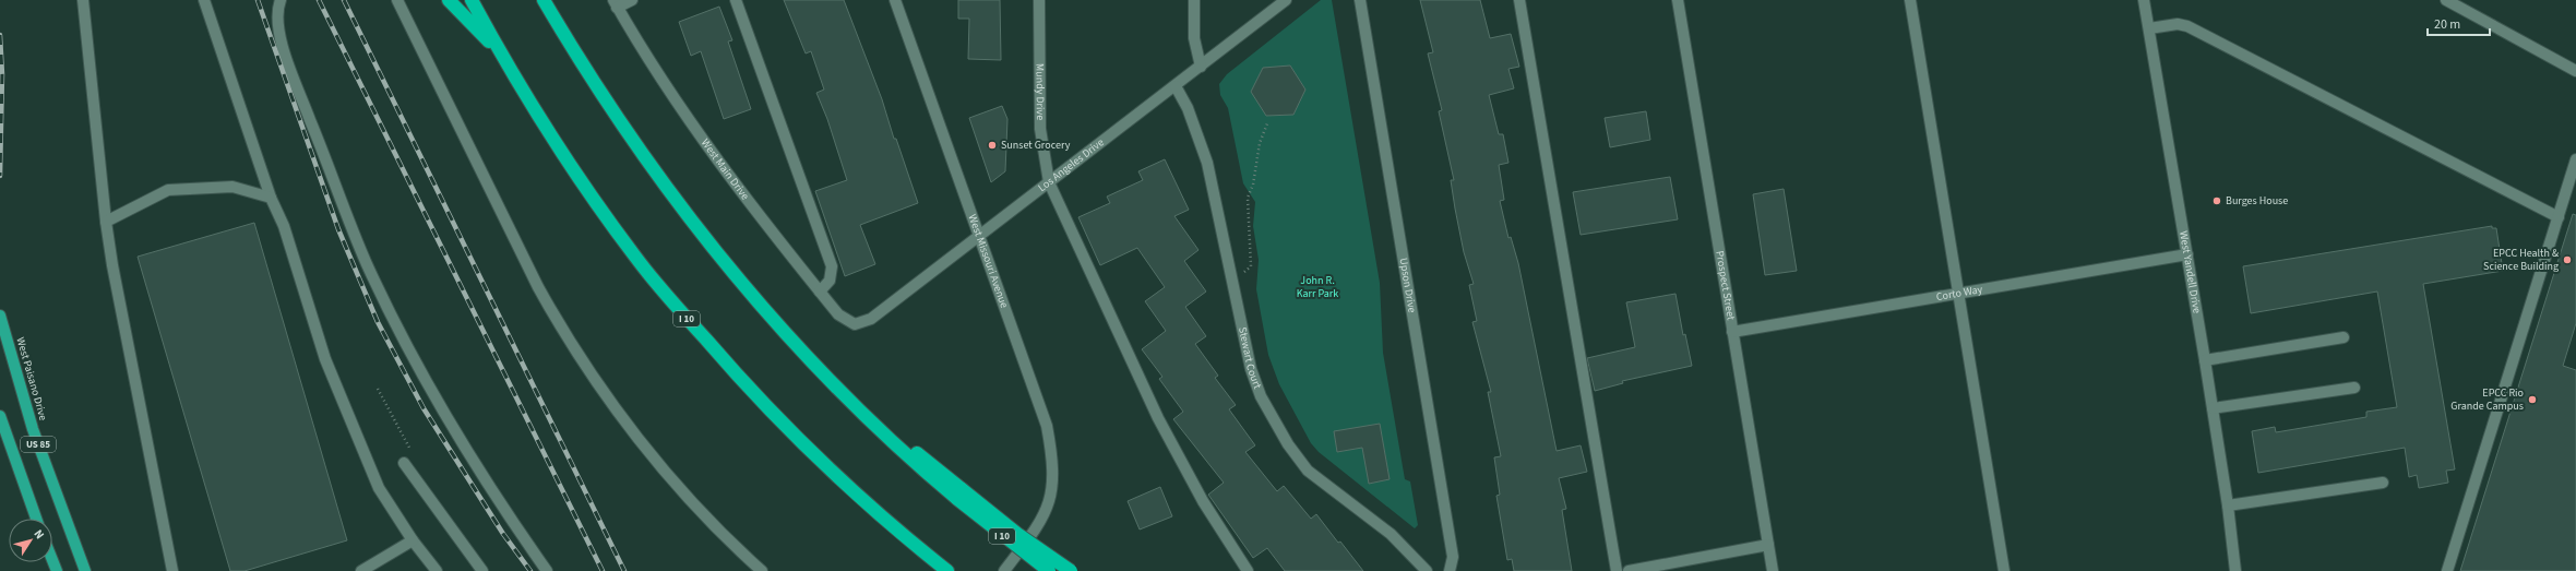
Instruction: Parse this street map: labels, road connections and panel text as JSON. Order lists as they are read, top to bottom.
{
  "streets": {
    "highway": ["I 10"],
    "main road": ["West Paisano Drive", "US 85"],
    "street": [
      "Mundy Drive",
      "Los Angeles Drive",
      "West Main Drive",
      "West Missouri Avenue",
      "West Yandell Drive",
      "Upson Drive",
      "Prospect Street",
      "Corto Way",
      "Stewart Court"
    ]
  },
  "crossings": [
    ["Mundy Drive", "Los Angeles Drive"],
    ["Los Angeles Drive", "West Main Drive"],
    ["Los Angeles Drive", "West Missouri Avenue"],
    ["Los Angeles Drive", "Stewart Court"],
    ["West Yandell Drive", "Corto Way"],
    ["Prospect Street", "Corto Way"]
  ],
  "parks": ["John R. Karr Park"],
  "places": [
    "Sunset Grocery",
    "Burges House",
    "EPCC Health & Science Building",
    "EPCC Rio Grande Campus"
  ],
  "scale_bar": "20 m",
  "north": "top right"
}
